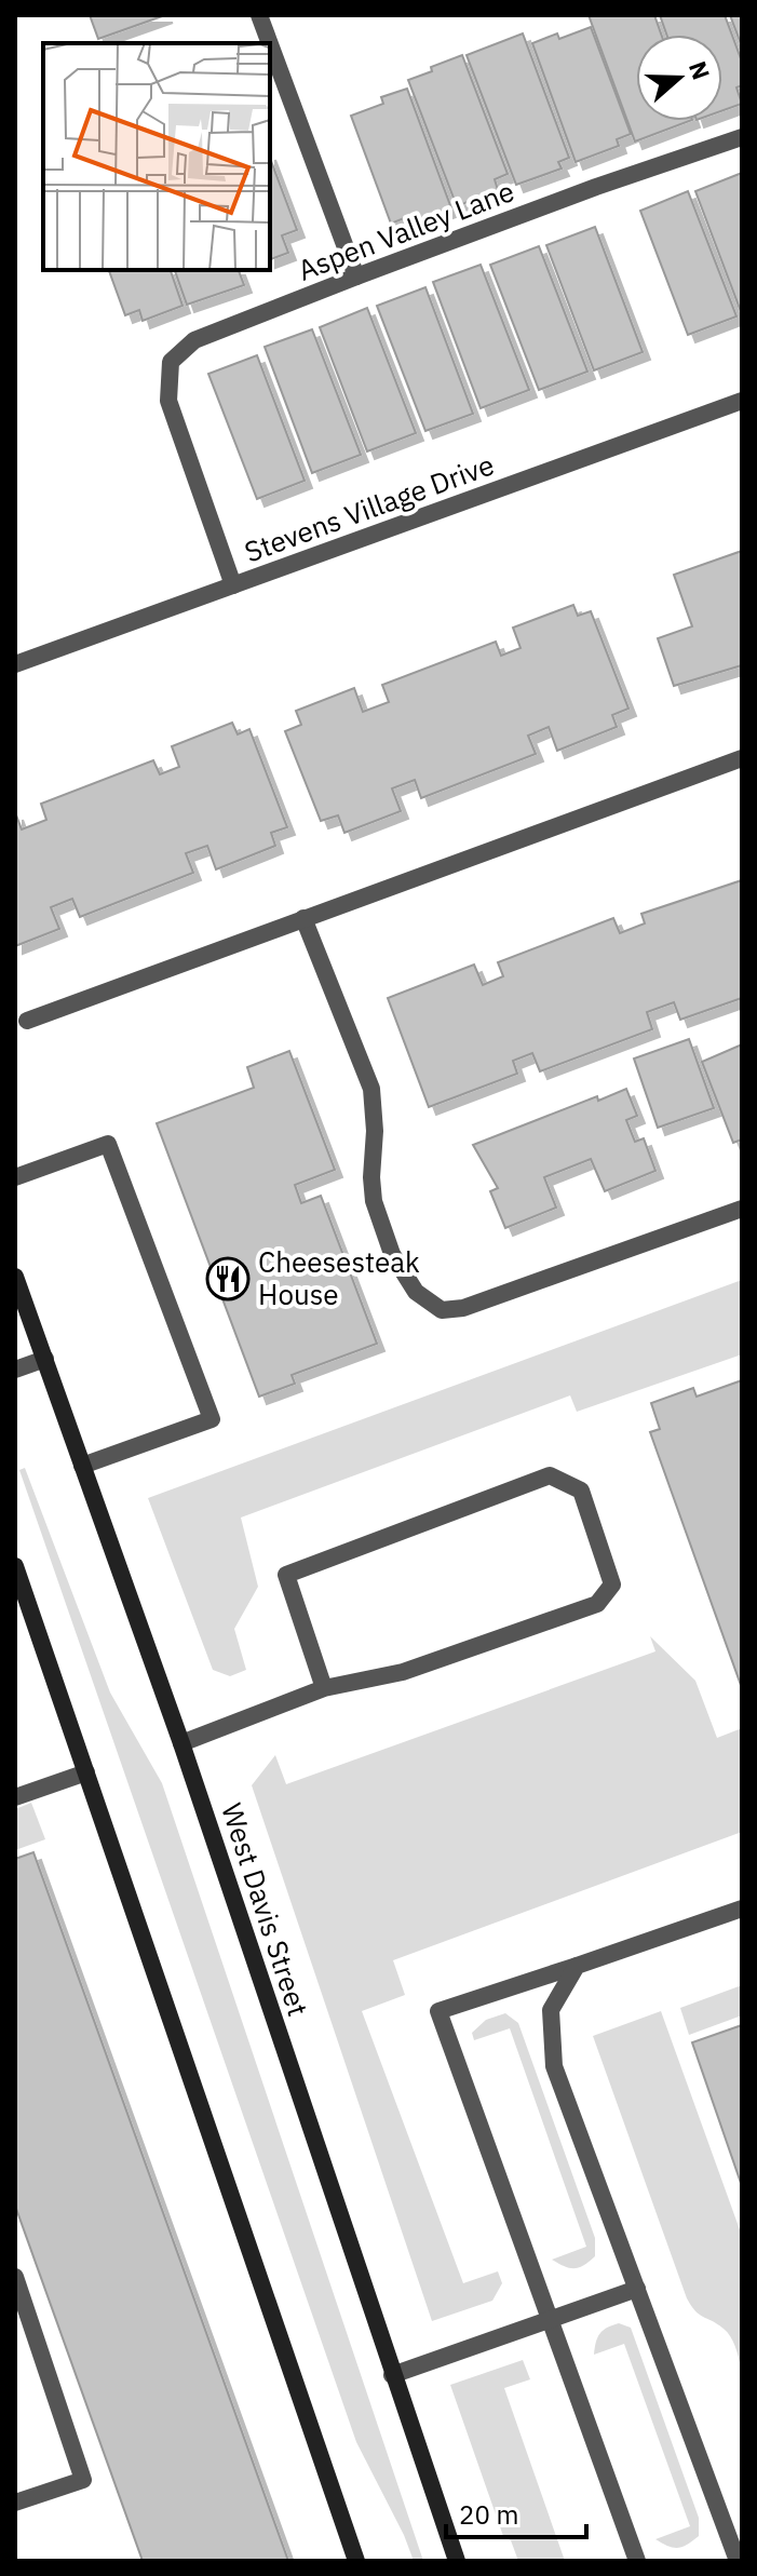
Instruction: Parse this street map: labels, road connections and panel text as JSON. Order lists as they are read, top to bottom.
{
  "streets": {
    "main road": ["West Davis Street"],
    "street": ["Aspen Valley Lane", "Stevens Village Drive"]
  },
  "crossings": [
    ["Aspen Valley Lane", "Stevens Village Drive"]
  ],
  "places": {
    "restaurant": ["Cheesesteak House"]
  },
  "scale_bar": "20 m",
  "north": "right"
}
